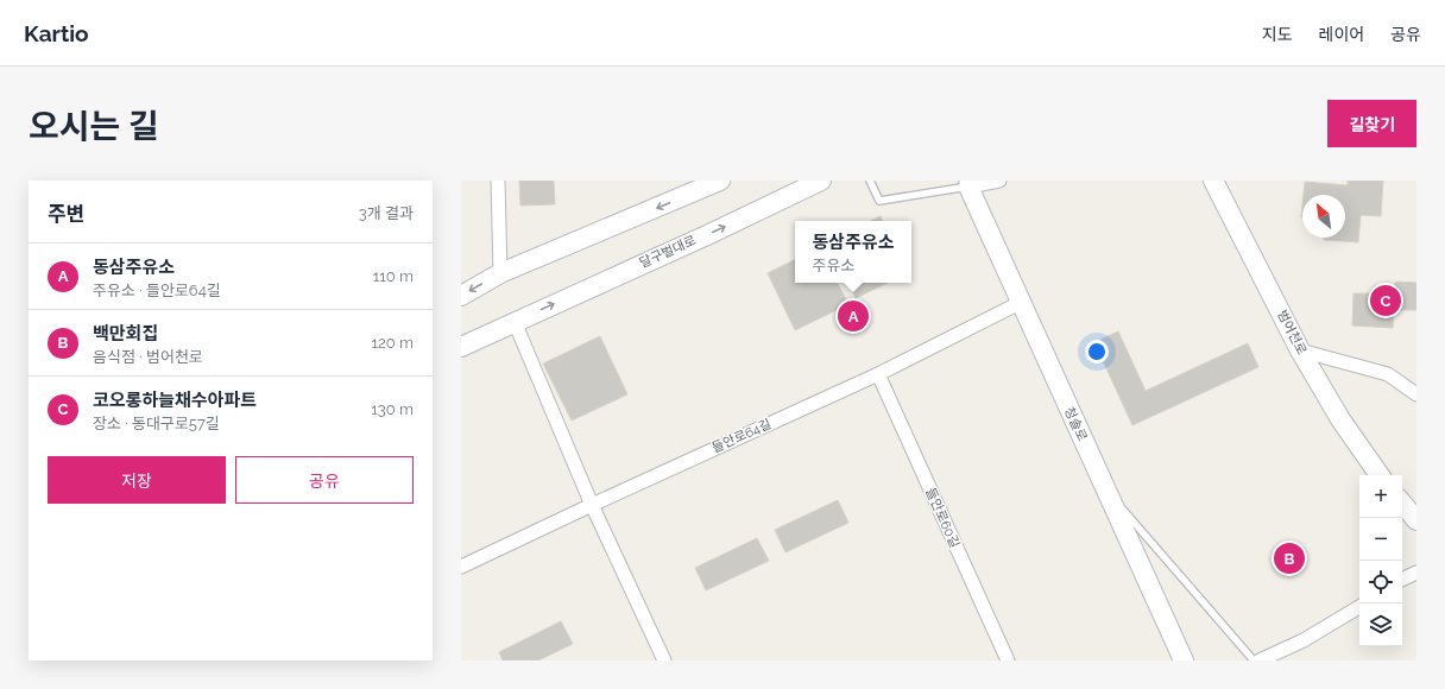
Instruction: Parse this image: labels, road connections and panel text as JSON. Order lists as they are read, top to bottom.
{
  "streets": {
    "main road": ["달구벌대로", "범어천로", "청솔로"],
    "street": ["들안로64길", "들안로60길"]
  },
  "crossings": [
    ["청솔로", "들안로64길"],
    ["들안로64길", "들안로60길"]
  ],
  "north": "top left",
  "page": {
    "header": "Kartio",
    "nav": ["지도", "레이어", "공유"],
    "title": "오시는 길",
    "buttons": [
      "길찾기",
      ["저장", "공유"]
    ],
    "heading": ["주변", "3개 결과"],
    "popup": ["동삼주유소", "주유소"],
    "list": [
      {
        "mark": "A",
        "name": "동삼주유소",
        "note": "주유소 · 들안로64길",
        "value": "110 m"
      },
      {
        "mark": "B",
        "name": "백만회집",
        "note": "음식점 · 범어천로",
        "value": "120 m"
      },
      {
        "mark": "C",
        "name": "코오롱하늘채수아파트",
        "note": "장소 · 동대구로57길",
        "value": "130 m"
      }
    ],
    "pins": ["C", "A", "B"],
    "map_buttons": ["+", "−"]
  }
}
